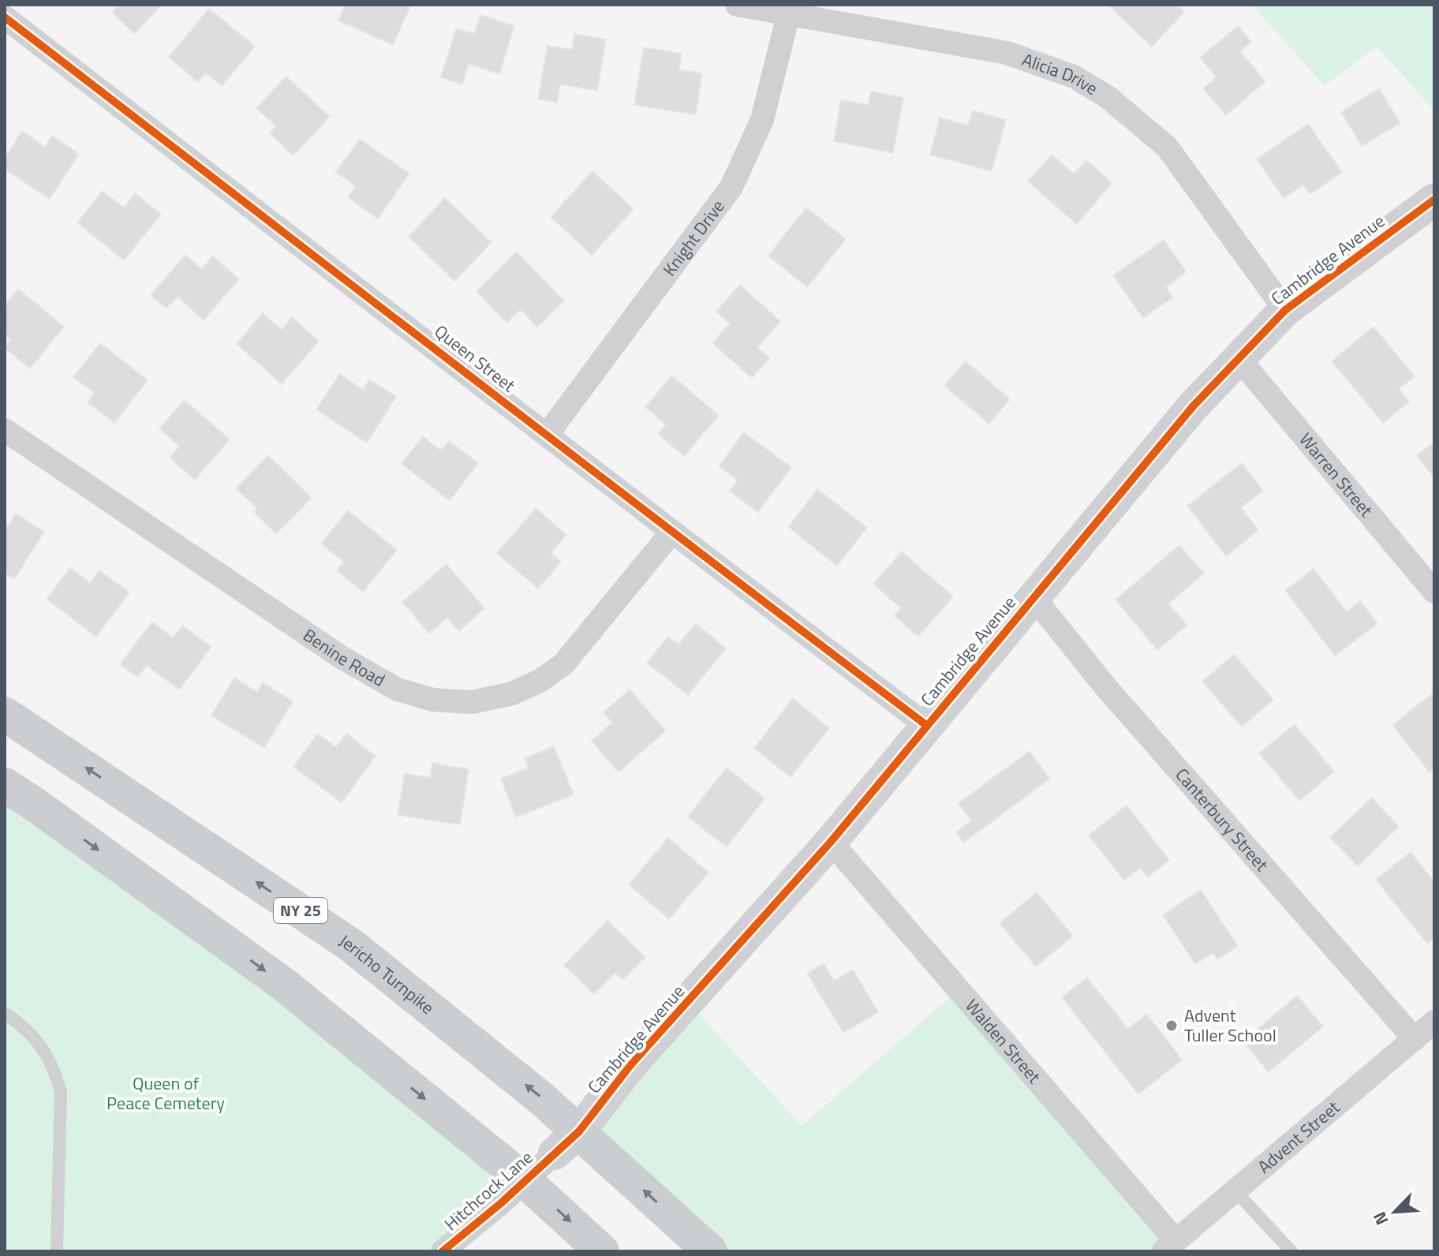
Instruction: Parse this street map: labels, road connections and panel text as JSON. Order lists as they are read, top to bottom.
{
  "streets": {
    "main road": ["NY 25", "Jericho Turnpike"],
    "street": [
      "Alicia Drive",
      "Knight Drive",
      "Cambridge Avenue",
      "Queen Street",
      "Warren Street",
      "Benine Road",
      "Canterbury Street",
      "Walden Street",
      "Advent Street",
      "Hitchcock Lane"
    ]
  },
  "crossings": [
    ["Alicia Drive", "Knight Drive"],
    ["Alicia Drive", "Cambridge Avenue"],
    ["Knight Drive", "Queen Street"],
    ["Cambridge Avenue", "Queen Street"],
    ["Cambridge Avenue", "Warren Street"],
    ["Cambridge Avenue", "Canterbury Street"],
    ["Cambridge Avenue", "Jericho Turnpike"],
    ["Cambridge Avenue", "Walden Street"],
    ["Cambridge Avenue", "Hitchcock Lane"],
    ["Queen Street", "Benine Road"],
    ["Canterbury Street", "Advent Street"],
    ["Jericho Turnpike", "Hitchcock Lane"],
    ["Walden Street", "Advent Street"]
  ],
  "parks": ["Queen of Peace Cemetery"],
  "places": ["Advent Tuller School"],
  "north": "bottom left"
}
